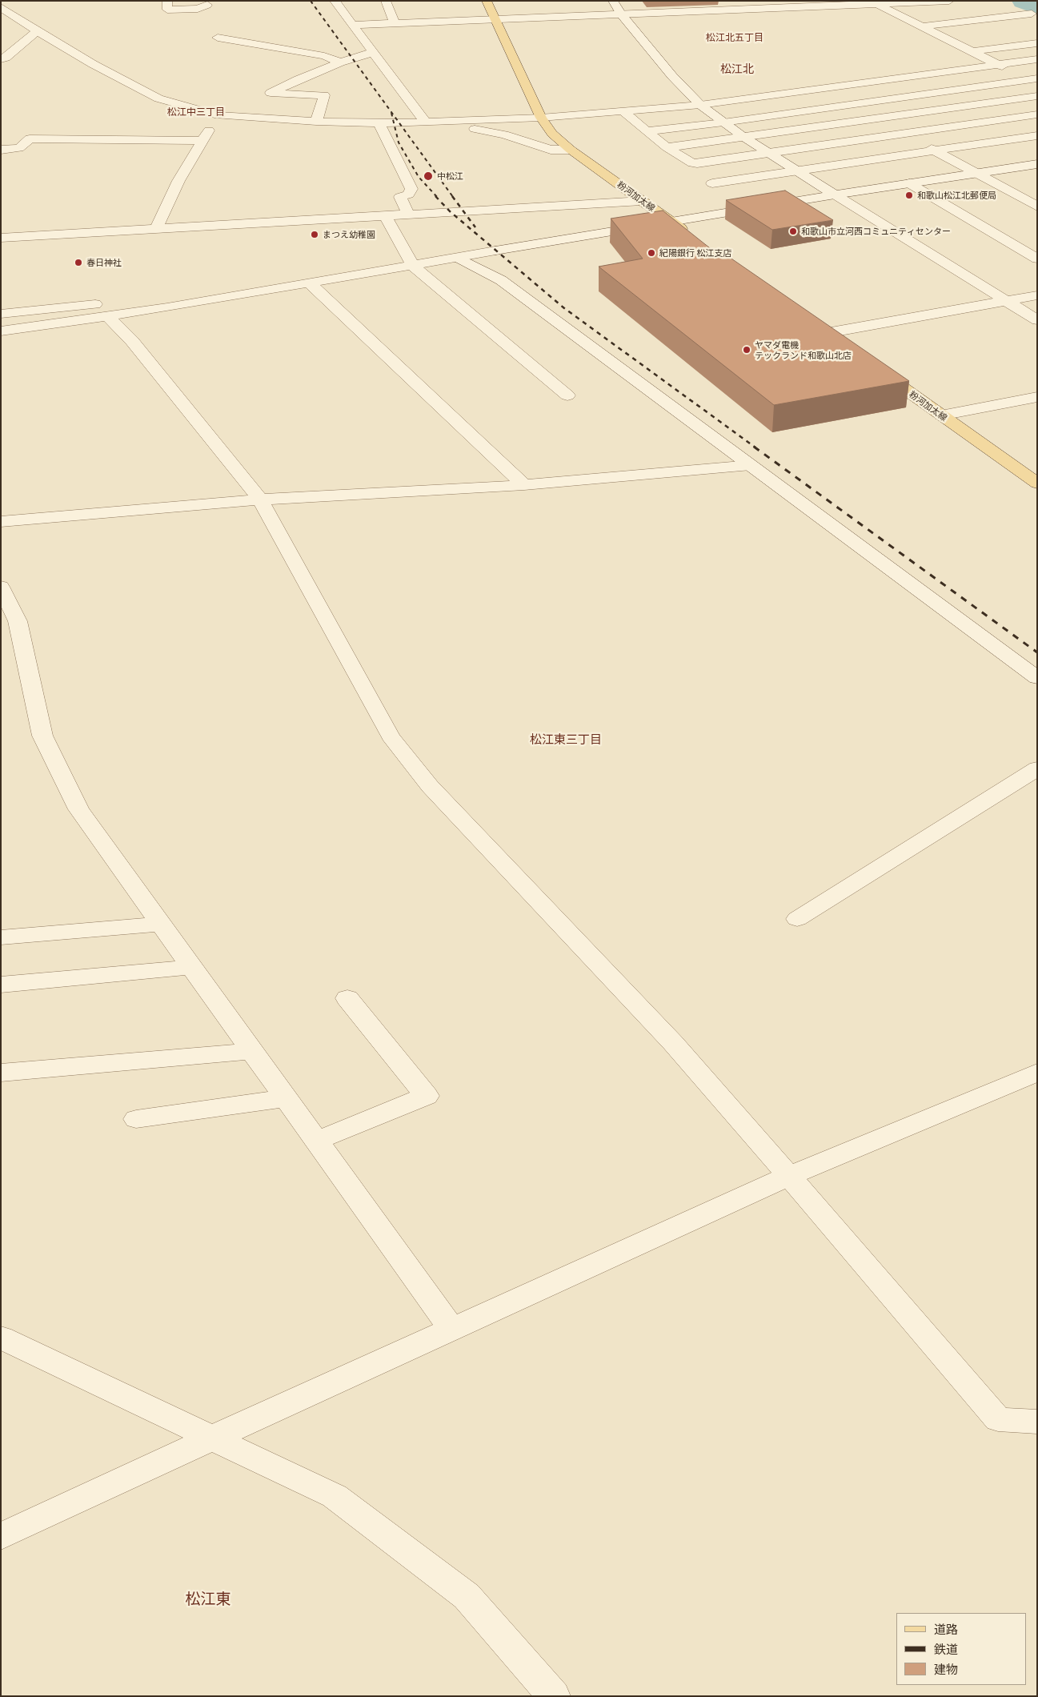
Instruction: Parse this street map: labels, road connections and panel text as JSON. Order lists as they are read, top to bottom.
{
  "streets": {
    "main road": ["粉河加太線"]
  },
  "districts": [
    "松江北五丁目",
    "松江北",
    "松江中三丁目",
    "松江東三丁目",
    "松江東"
  ],
  "places": [
    "中松江",
    "和歌山松江北郵便局",
    "和歌山市立河西コミュニティセンター",
    "まつえ幼稚園",
    "紀陽銀行 松江支店",
    "春日神社",
    "ヤマダ電機 テックランド和歌山北店"
  ],
  "legend": ["道路", "鉄道", "建物"]
}
